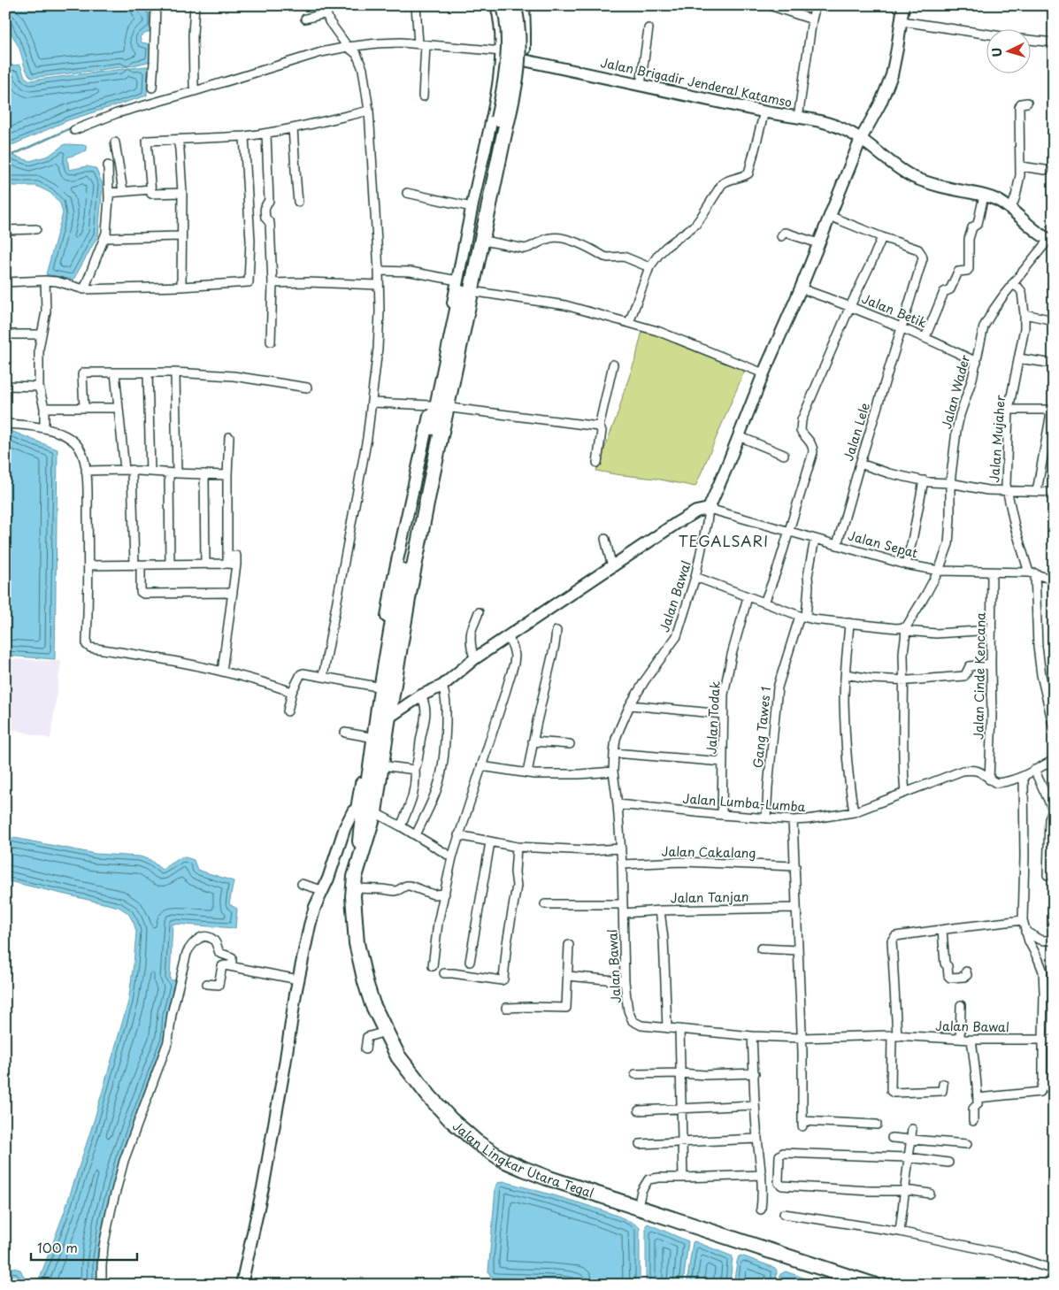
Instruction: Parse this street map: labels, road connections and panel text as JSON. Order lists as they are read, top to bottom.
{
  "streets": {
    "highway": ["Jalan Lingkar Utara Tegal"],
    "street": [
      "Jalan Brigadir Jenderal Katamso",
      "Jalan Betik",
      "Jalan Wader",
      "Jalan Lele",
      "Jalan Mujaher",
      "Jalan Sepat",
      "Jalan Bawal",
      "Jalan Cinde Kencana",
      "Jalan Todak",
      "Gang Tawes 1",
      "Jalan Lumba-Lumba",
      "Jalan Cakalang",
      "Jalan Tanjan"
    ]
  },
  "crossings": [
    ["Jalan Brigadir Jenderal Katamso", "Jalan Wader"],
    ["Jalan Betik", "Jalan Wader"],
    ["Jalan Betik", "Jalan Lele"],
    ["Jalan Wader", "Jalan Mujaher"],
    ["Jalan Wader", "Jalan Sepat"],
    ["Jalan Lele", "Jalan Sepat"],
    ["Jalan Mujaher", "Jalan Sepat"],
    ["Jalan Sepat", "Jalan Bawal"],
    ["Jalan Sepat", "Jalan Cinde Kencana"],
    ["Jalan Sepat", "Gang Tawes 1"],
    ["Jalan Bawal", "Jalan Lumba-Lumba"],
    ["Jalan Bawal", "Jalan Cakalang"],
    ["Jalan Bawal", "Jalan Tanjan"],
    ["Jalan Cinde Kencana", "Jalan Lumba-Lumba"],
    ["Jalan Todak", "Jalan Lumba-Lumba"],
    ["Gang Tawes 1", "Jalan Lumba-Lumba"]
  ],
  "districts": ["TEGALSARI"],
  "scale_bar": "100 m",
  "north": "left"
}
